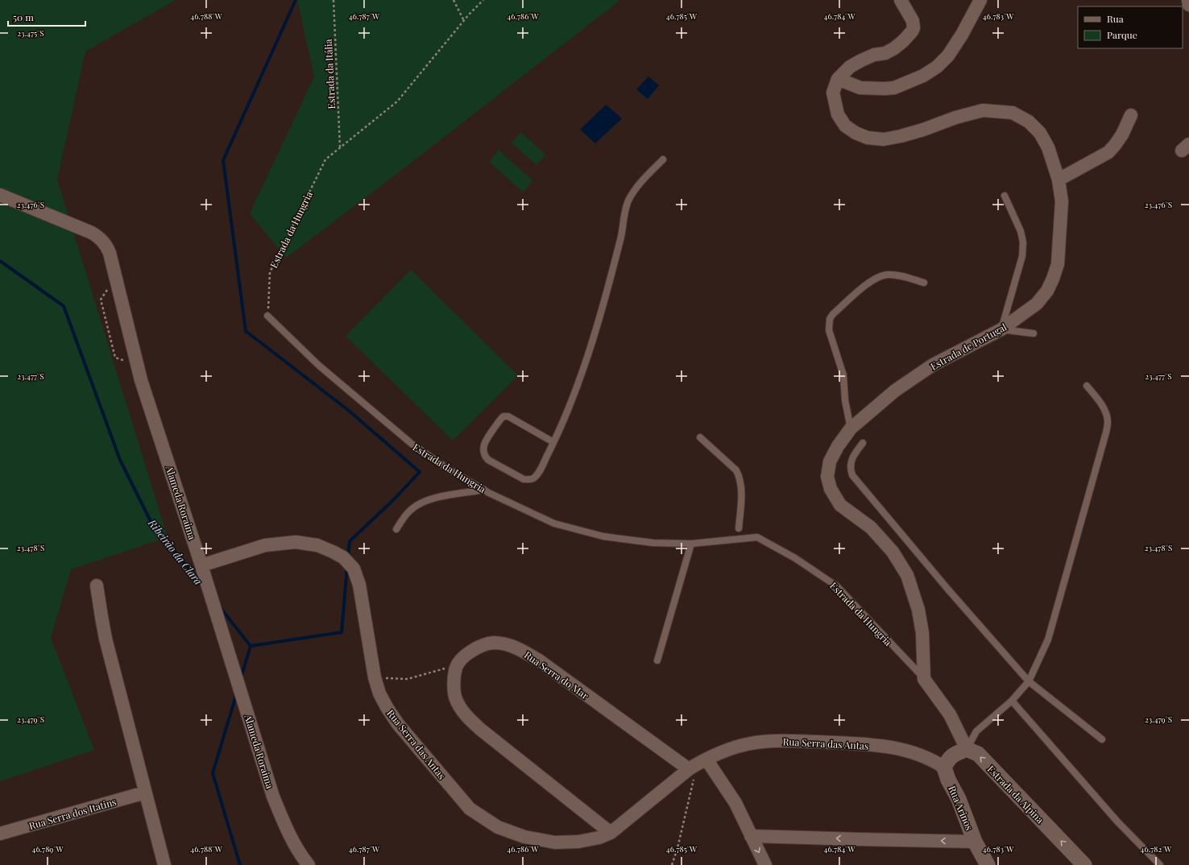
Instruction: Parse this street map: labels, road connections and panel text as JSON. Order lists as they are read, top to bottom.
{
  "streets": {
    "street": [
      "Estrada da Hungria",
      "Estrada de Portugal",
      "Alameda Roraima",
      "Rua Serra do Mar",
      "Rua Serra das Antas",
      "Estrada da Alpina",
      "Rua Arinos",
      "Rua Serra dos Itatins"
    ],
    "path": ["Estrada da Itália"]
  },
  "crossings": [
    ["Estrada da Itália", "Estrada da Hungria"],
    ["Estrada da Hungria", "Estrada de Portugal"],
    ["Estrada da Hungria", "Estrada da Alpina"],
    ["Alameda Roraima", "Rua Serra das Antas"],
    ["Rua Serra do Mar", "Rua Serra das Antas"],
    ["Rua Serra das Antas", "Rua Arinos"]
  ],
  "one_way": ["Estrada da Alpina"],
  "water": ["Ribeirão da Clara"],
  "legend": ["Rua", "Parque"],
  "scale_bar": "50 m",
  "coordinates": [
    "46.788°W",
    "46.787°W",
    "46.786°W",
    "46.785°W",
    "46.784°W",
    "46.783°W",
    "23.475°S",
    "23.476°S",
    "23.477°S",
    "23.478°S",
    "23.479°S",
    "46.789°W",
    "46.782°W"
  ]
}
